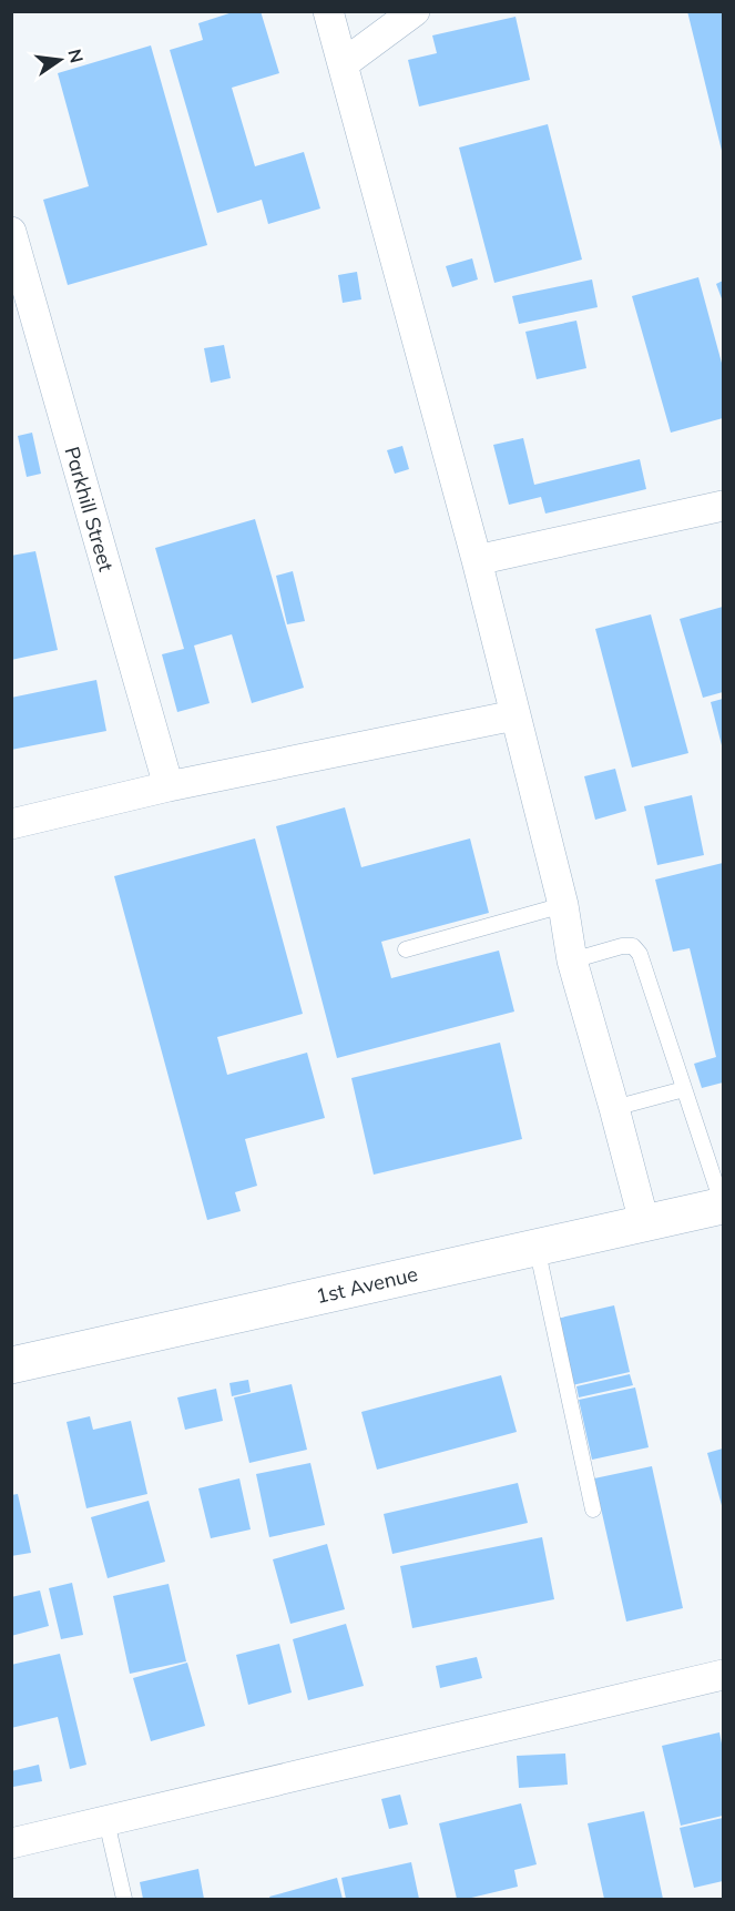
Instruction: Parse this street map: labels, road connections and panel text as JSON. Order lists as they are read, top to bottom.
{
  "streets": {
    "street": ["Parkhill Street", "1st Avenue"]
  },
  "north": "right"
}
